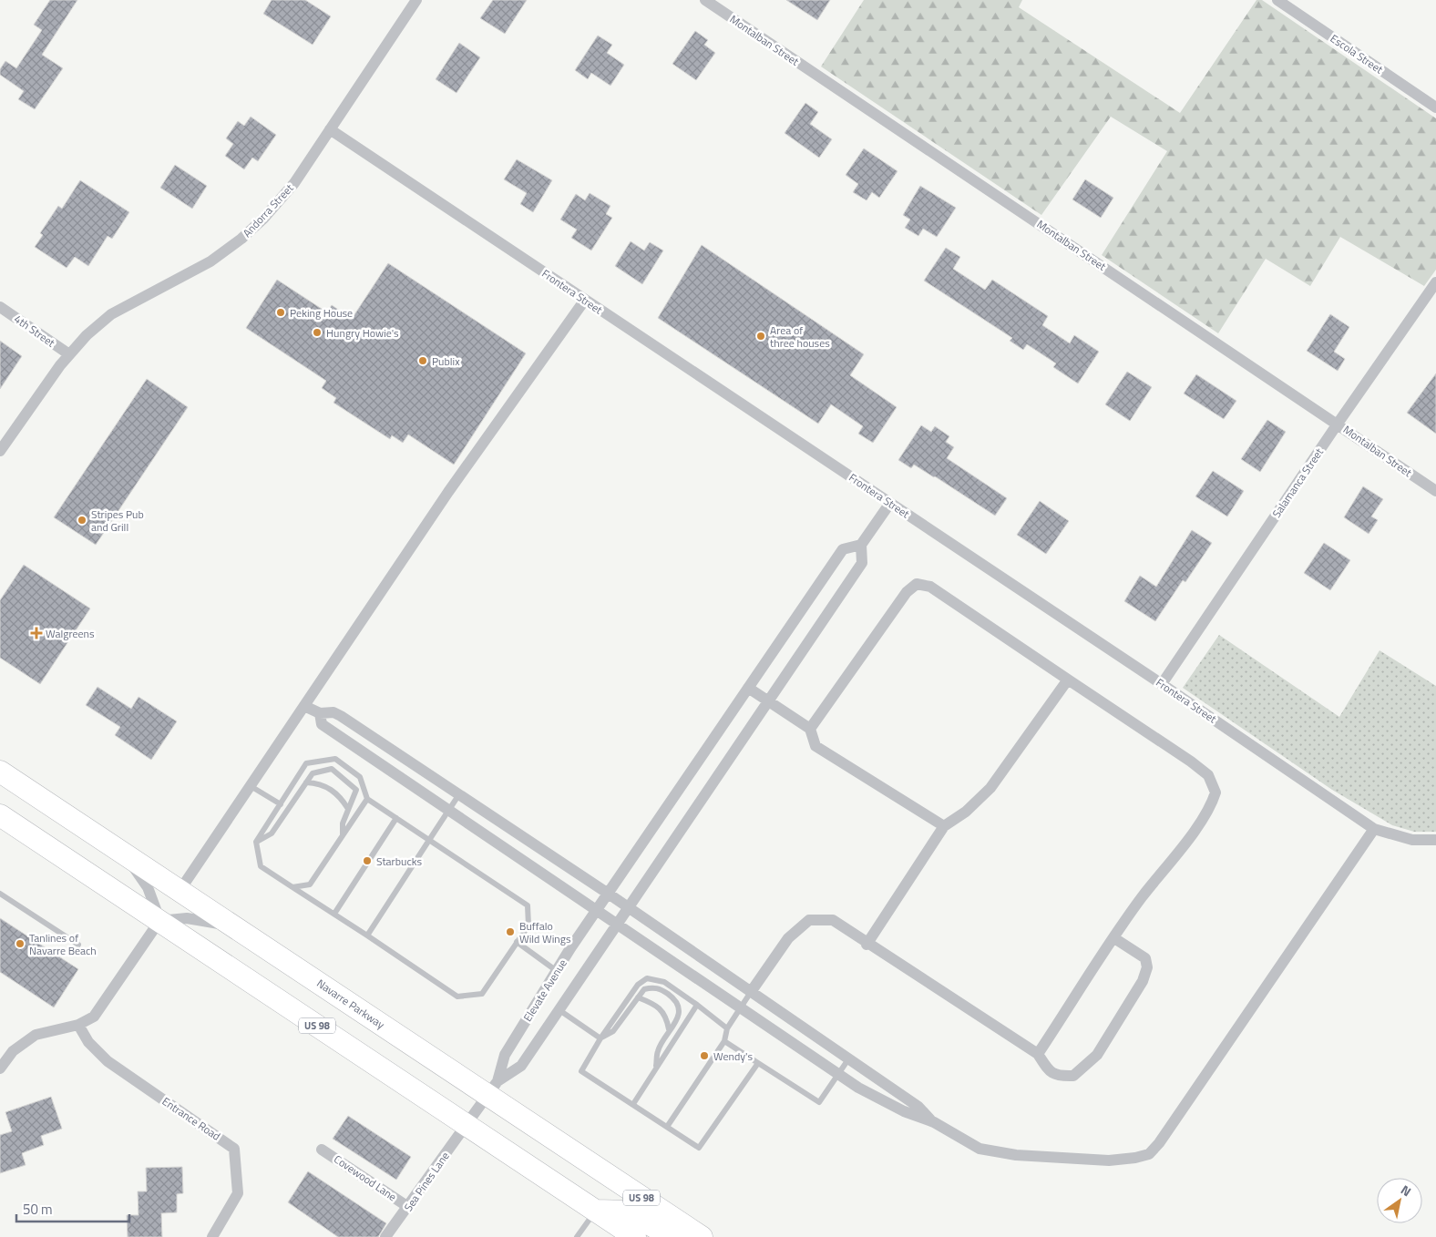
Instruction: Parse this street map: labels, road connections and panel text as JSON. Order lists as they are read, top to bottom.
{
  "streets": {
    "highway": ["Navarre Parkway", "US 98"],
    "street": [
      "Montalban Street",
      "Escola Street",
      "Andorra Street",
      "Frontera Street",
      "4th Street",
      "Salamanca Street",
      "Elevate Avenue",
      "Entrance Road",
      "Covewood Lane",
      "Sea Pines Lane"
    ]
  },
  "crossings": [
    ["Montalban Street", "Salamanca Street"],
    ["Andorra Street", "Frontera Street"],
    ["Andorra Street", "4th Street"],
    ["Frontera Street", "Salamanca Street"],
    ["Elevate Avenue", "Navarre Parkway"],
    ["US 98", "Sea Pines Lane"],
    ["Covewood Lane", "Sea Pines Lane"]
  ],
  "places": {
    "other": [
      "Peking House",
      "Hungry Howie's",
      "Area of three houses",
      "Publix",
      "Stripes Pub and Grill",
      "Starbucks",
      "Buffalo Wild Wings",
      "Tanlines of Navarre Beach",
      "Wendy's"
    ],
    "health": ["Walgreens"]
  },
  "scale_bar": "50 m",
  "north": "top right"
}
